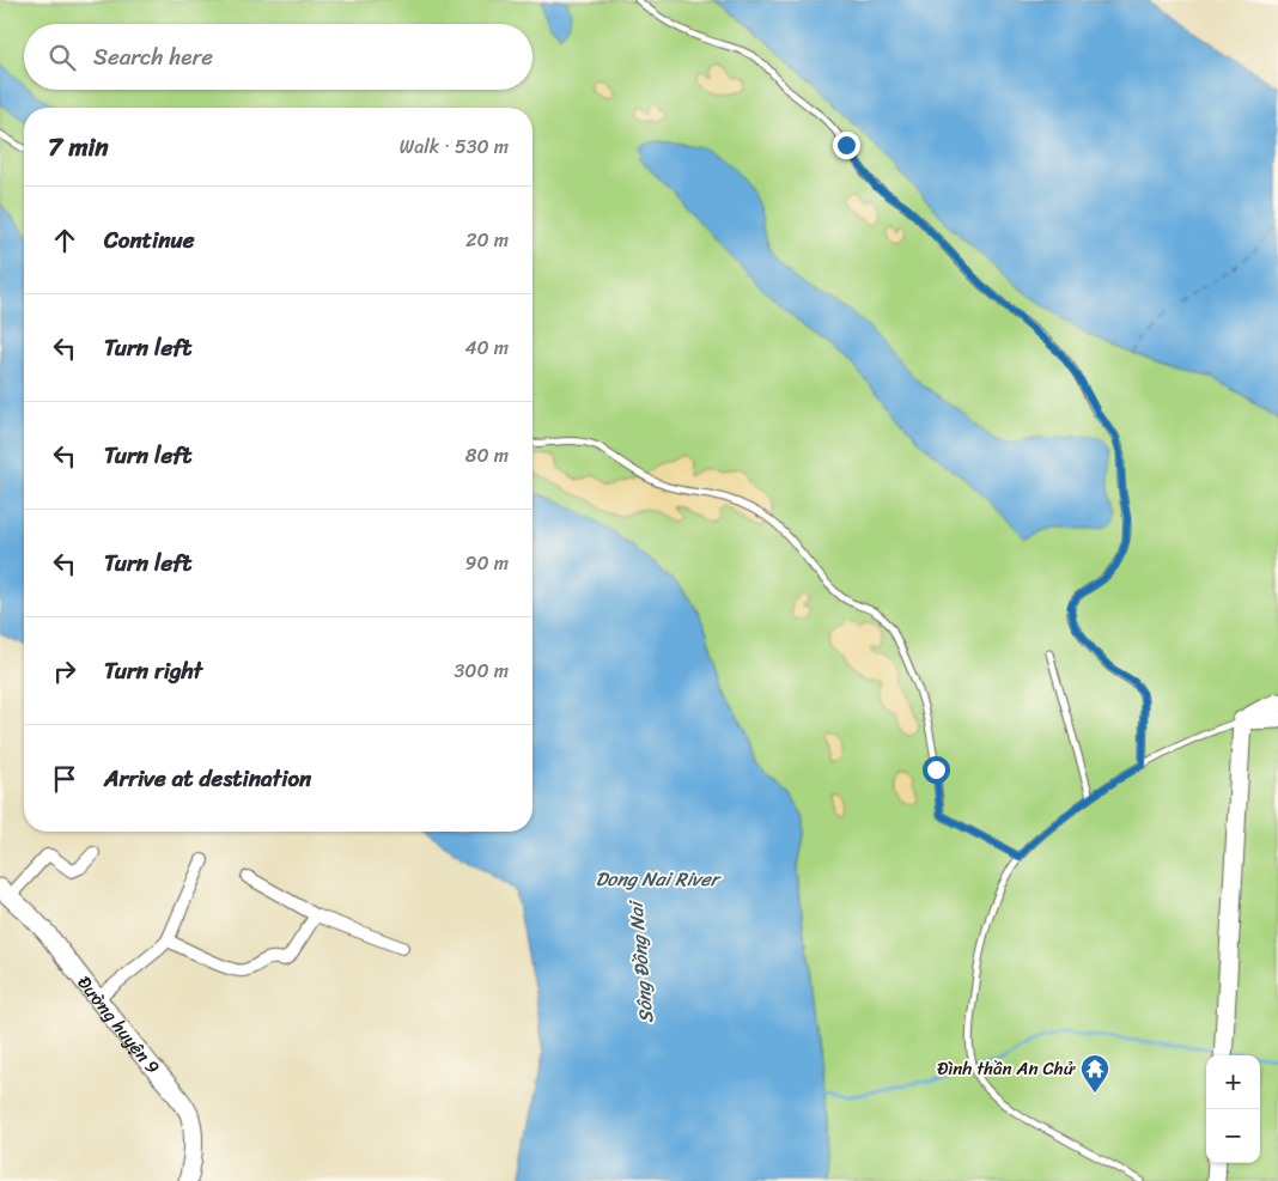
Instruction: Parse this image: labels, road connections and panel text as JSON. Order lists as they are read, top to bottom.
{
  "streets": {
    "street": ["Đường huyện 9"]
  },
  "water": ["Dong Nai River", "Sông Đồng Nai"],
  "places": {
    "temple": ["Đình thần An Chử"]
  },
  "page": {
    "search": "Search here",
    "heading": ["7 min", "Walk · 530 m"],
    "list": [
      ["Continue", "20 m"],
      ["Turn left", "40 m"],
      ["Turn left", "80 m"],
      ["Turn left", "90 m"],
      ["Turn right", "300 m"],
      "Arrive at destination"
    ],
    "map_buttons": ["+", "−"]
  }
}
